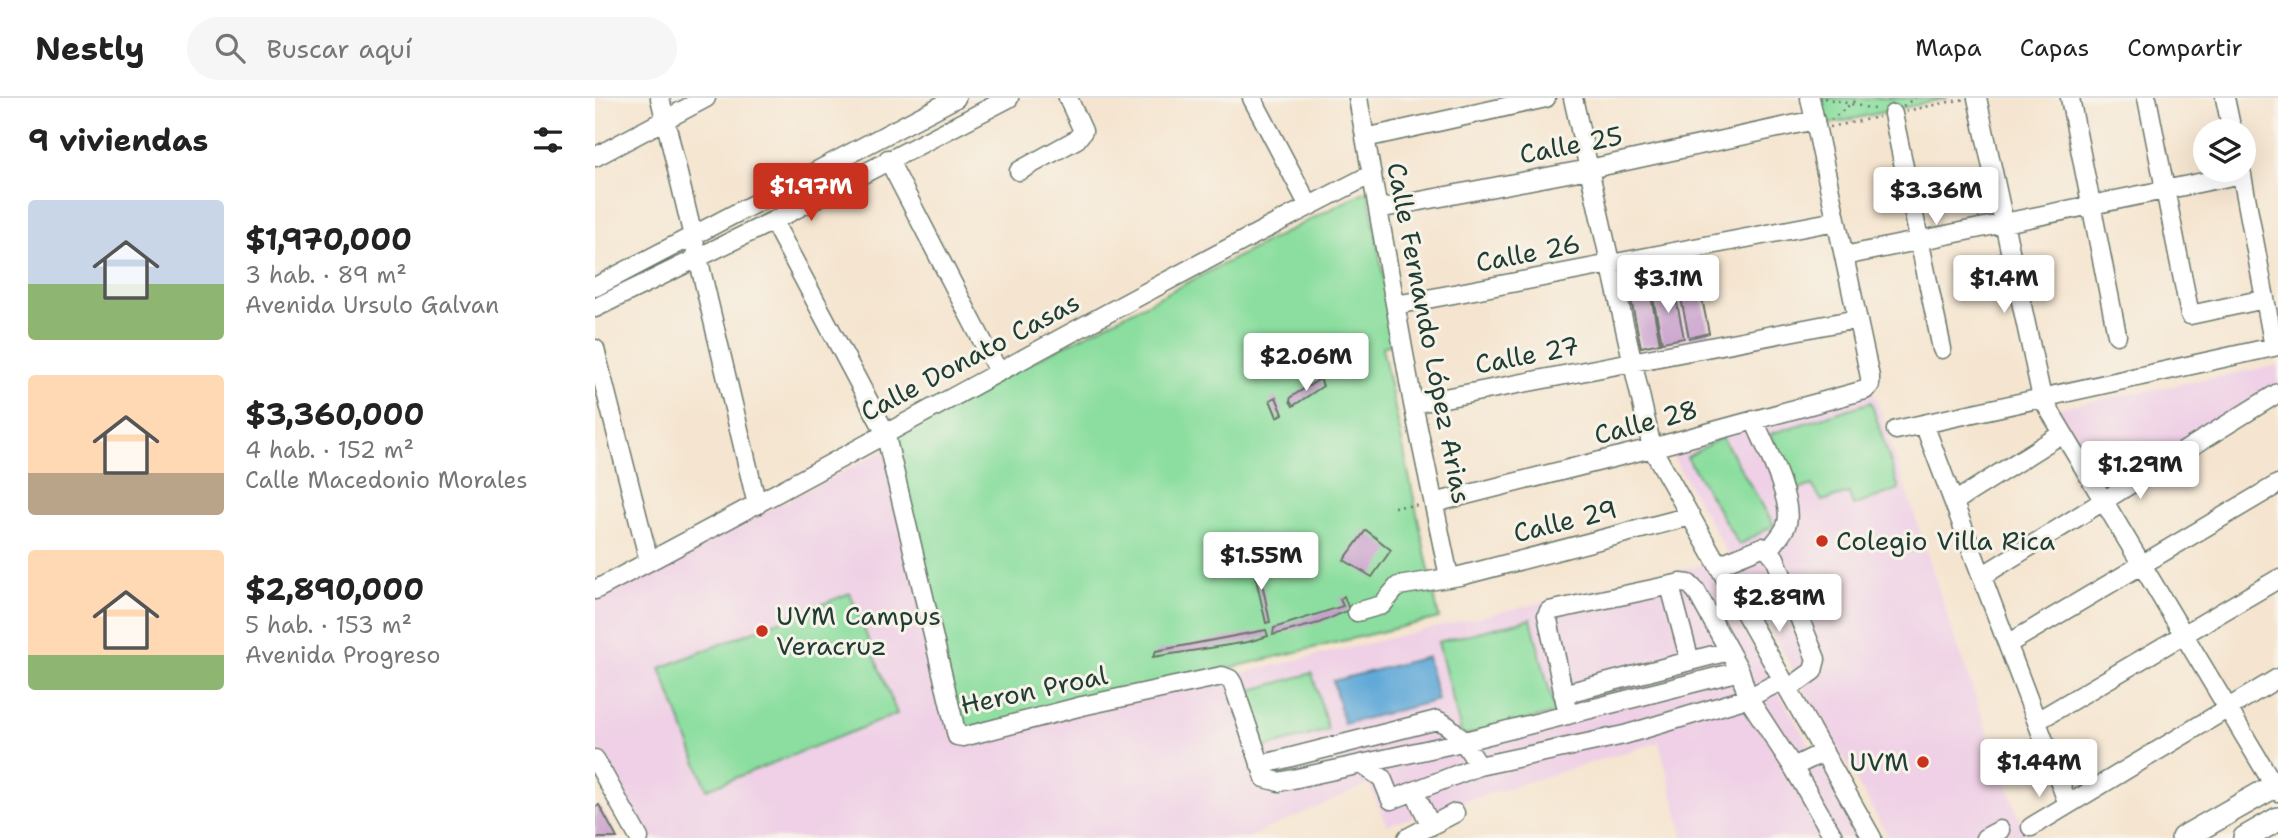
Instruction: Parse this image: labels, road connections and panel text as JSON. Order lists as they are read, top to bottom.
{
  "streets": {
    "street": [
      "Calle 25",
      "Calle 26",
      "Calle Fernando López Arias",
      "Calle 27",
      "Calle Donato Casas",
      "Calle 28",
      "Calle 29",
      "Heron Proal"
    ]
  },
  "crossings": [
    ["Calle 25", "Calle Fernando López Arias"],
    ["Calle 26", "Calle Fernando López Arias"],
    ["Calle Fernando López Arias", "Calle 27"],
    ["Calle Fernando López Arias", "Calle Donato Casas"],
    ["Calle Fernando López Arias", "Calle 28"],
    ["Calle Fernando López Arias", "Calle 29"],
    ["Calle 27", "Calle 28"],
    ["Calle Donato Casas", "Heron Proal"]
  ],
  "places": ["Colegio Villa Rica", "UVM Campus Veracruz", "UVM"],
  "page": {
    "header": "Nestly",
    "search": "Buscar aquí",
    "nav": ["Mapa", "Capas", "Compartir"],
    "heading": "9 viviendas",
    "price": [
      "$1.97M",
      "$3.36M",
      "$3.1M",
      "$1.4M",
      "$2.06M",
      "$1.29M",
      "$1.55M",
      "$2.89M",
      "$1.44M"
    ],
    "list": [
      {
        "name": "$1,970,000",
        "note": "3 hab. · 89 m² · Avenida Ursulo Galvan"
      },
      {
        "name": "$3,360,000",
        "note": "4 hab. · 152 m² · Calle Macedonio Morales"
      },
      {
        "name": "$2,890,000",
        "note": "5 hab. · 153 m² · Avenida Progreso"
      }
    ]
  }
}
